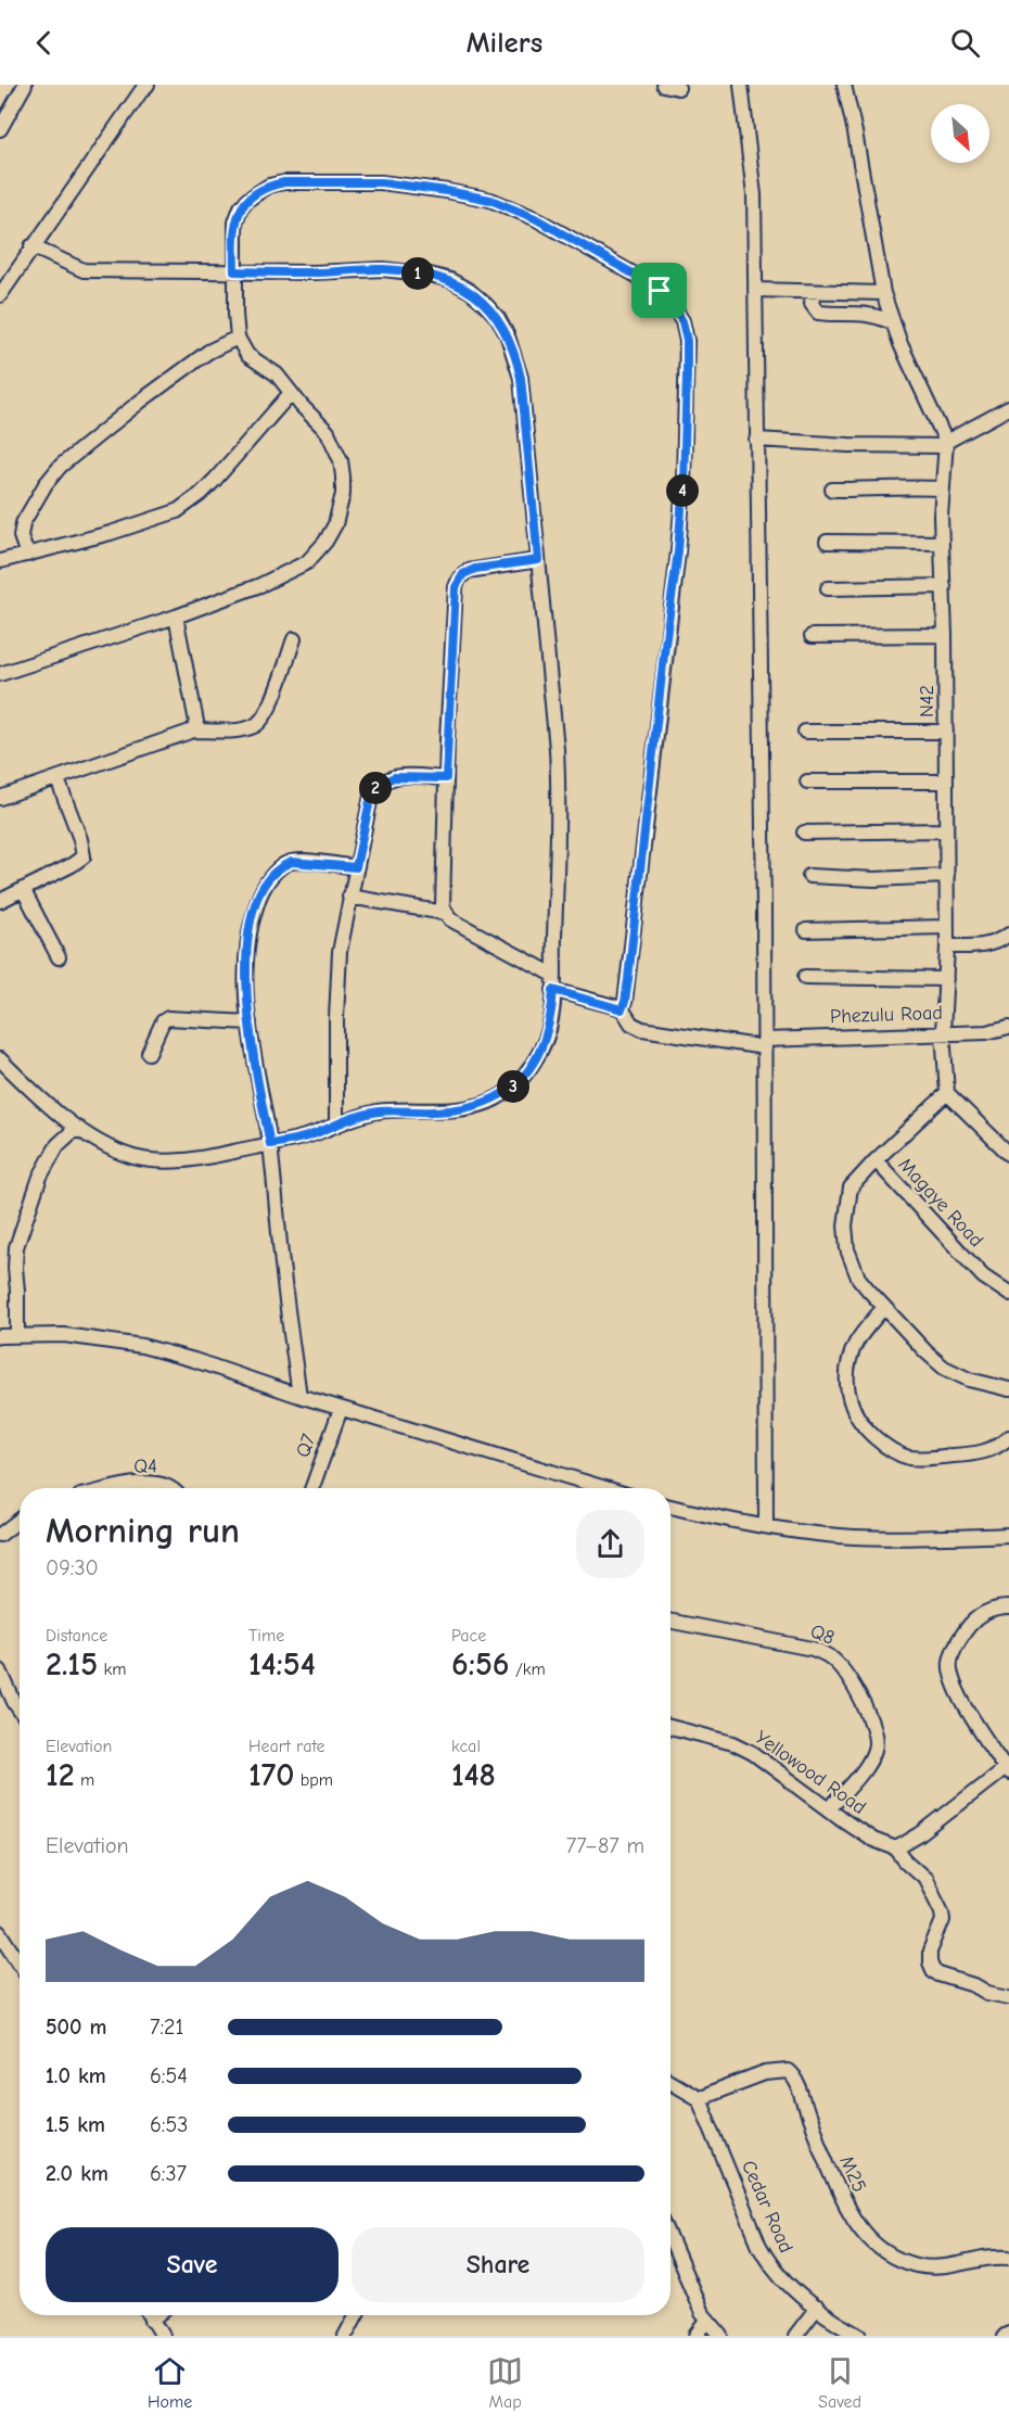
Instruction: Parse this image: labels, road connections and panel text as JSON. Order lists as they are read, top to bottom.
{
  "streets": {
    "street": [
      "N42",
      "Phezulu Road",
      "Magaye Road",
      "Q7",
      "Q4",
      "Q8",
      "Yellowood Road",
      "M25",
      "Cedar Road"
    ]
  },
  "crossings": [
    ["N42", "Phezulu Road"],
    ["Q8", "Yellowood Road"],
    ["M25", "Cedar Road"]
  ],
  "north": "bottom right",
  "page": {
    "header": "Milers",
    "pins": [
      "1",
      "4",
      "2",
      "3"
    ],
    "heading": ["Morning run", "09:30"],
    "stats": [
      ["Distance", "2.15 km"],
      ["Time", "14:54"],
      ["Pace", "6:56 /km"],
      ["Elevation", "12 m"],
      ["Heart rate", "170 bpm"],
      ["kcal", "148"]
    ],
    "chart": ["Elevation", "77–87 m"],
    "list": [
      {
        "name": "500 m",
        "note": "7:21"
      },
      {
        "name": "1.0 km",
        "note": "6:54"
      },
      {
        "name": "1.5 km",
        "note": "6:53"
      },
      {
        "name": "2.0 km",
        "note": "6:37"
      }
    ],
    "buttons": ["Save", "Share"],
    "tabs": ["Home", "Map", "Saved"]
  }
}
